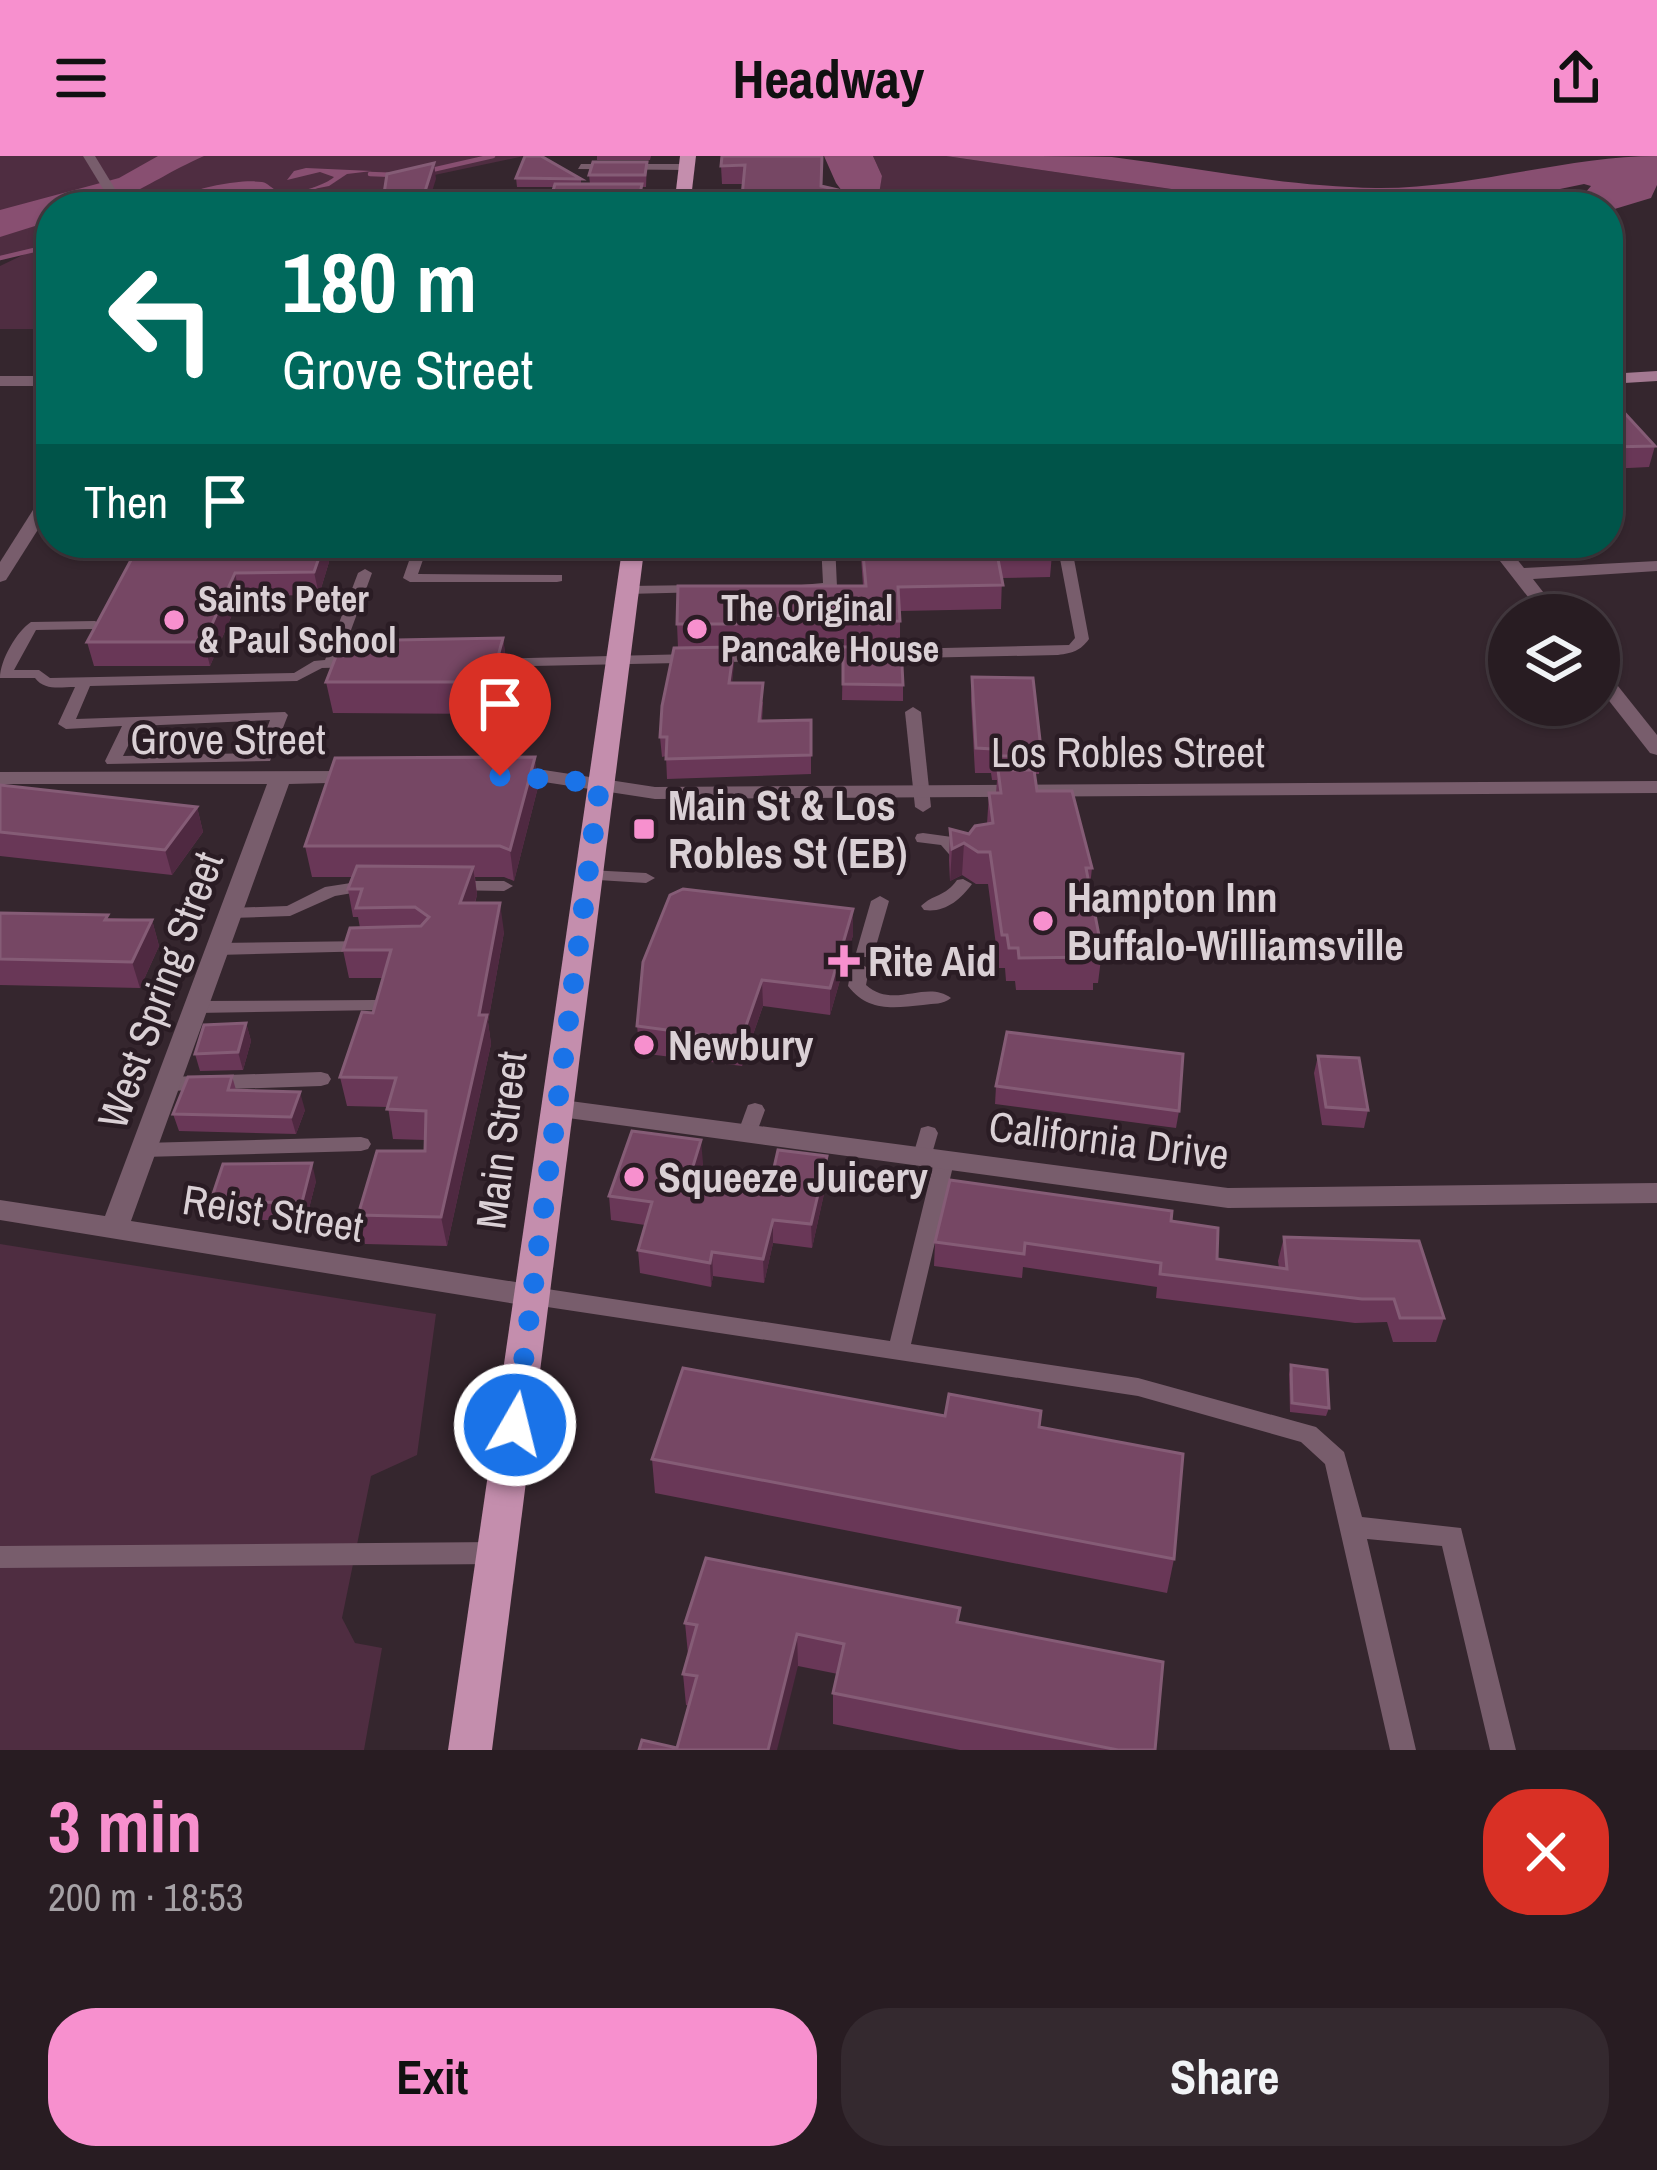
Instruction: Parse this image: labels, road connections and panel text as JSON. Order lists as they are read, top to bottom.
{
  "streets": {
    "main road": ["Main Street"],
    "street": [
      "Grove Street",
      "Los Robles Street",
      "West Spring Street",
      "California Drive",
      "Reist Street"
    ]
  },
  "crossings": [
    ["Grove Street", "West Spring Street"],
    ["Los Robles Street", "Main Street"],
    ["West Spring Street", "Reist Street"],
    ["Main Street", "California Drive"],
    ["Main Street", "Reist Street"]
  ],
  "places": {
    "other": [
      "Saints Peter & Paul School",
      "The Original Pancake House",
      "Hampton Inn Buffalo-Williamsville",
      "Newbury",
      "Squeeze Juicery"
    ],
    "transit": ["Main St & Los Robles St (EB)"],
    "health": ["Rite Aid"]
  },
  "page": {
    "header": "Headway",
    "turn": ["180 m", "Grove Street"],
    "then": "Then",
    "heading": ["3 min", "200 m · 18:53"],
    "buttons": ["Exit", "Share"]
  }
}
